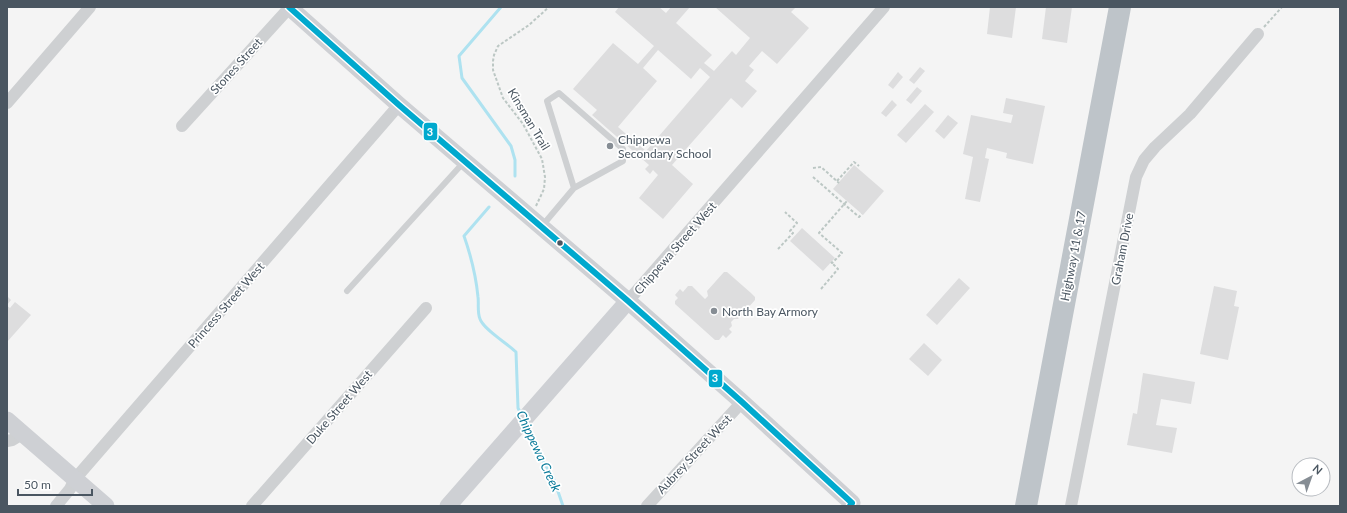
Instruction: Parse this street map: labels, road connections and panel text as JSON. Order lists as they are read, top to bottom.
{
  "streets": {
    "highway": ["Highway 11 & 17"],
    "street": [
      "Stones Street",
      "Chippewa Street West",
      "Graham Drive",
      "Princess Street West",
      "Duke Street West",
      "Aubrey Street West"
    ],
    "path": ["Kinsman Trail"]
  },
  "water": ["Chippewa Creek"],
  "places": ["Chippewa Secondary School", "North Bay Armory"],
  "lines": ["transit line 3"],
  "scale_bar": "50 m",
  "north": "top right"
}
